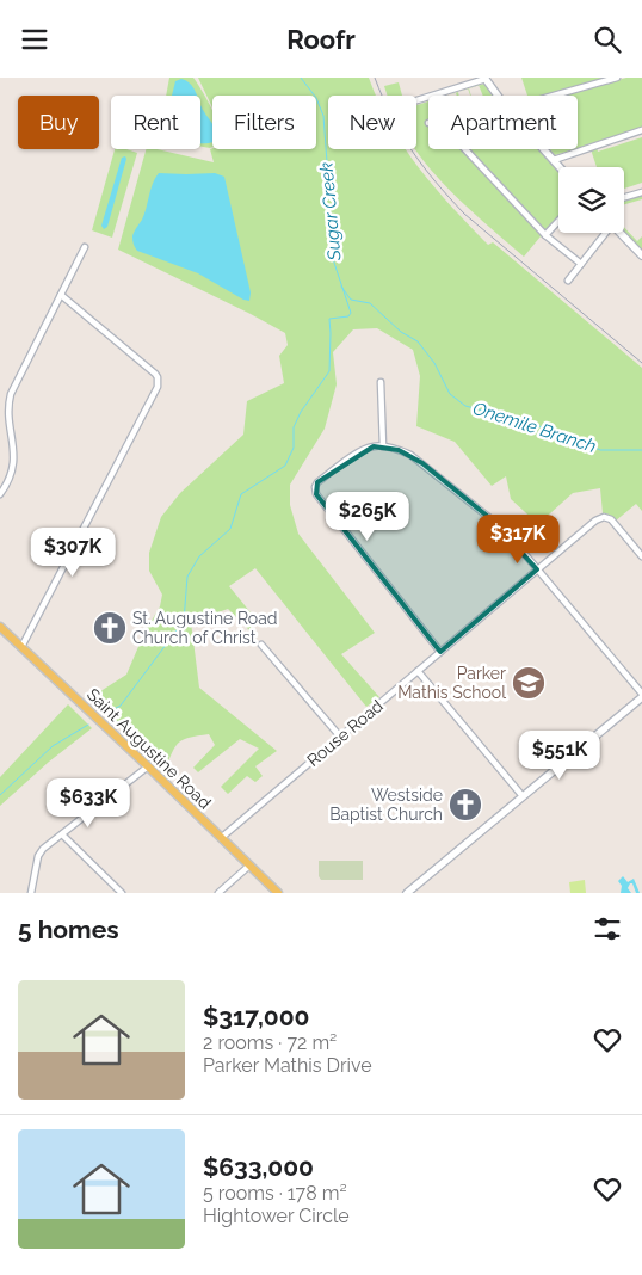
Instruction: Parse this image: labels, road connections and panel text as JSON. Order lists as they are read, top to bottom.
{
  "streets": {
    "main road": ["Saint Augustine Road"],
    "street": ["Rouse Road"]
  },
  "crossings": [
    ["Rouse Road", "Saint Augustine Road"]
  ],
  "water": ["Sugar Creek", "Onemile Branch"],
  "places": {
    "church": ["St. Augustine Road Church of Christ", "Westside Baptist Church"],
    "school or university": ["Parker Mathis School"]
  },
  "page": {
    "header": "Roofr",
    "chip": [
      "Buy",
      "Rent",
      "Filters",
      "New",
      "Apartment"
    ],
    "price": [
      "$265K",
      "$317K",
      "$307K",
      "$551K",
      "$633K"
    ],
    "heading": "5 homes",
    "list": [
      {
        "name": "$317,000",
        "note": "2 rooms · 72 m² · Parker Mathis Drive"
      },
      {
        "name": "$633,000",
        "note": "5 rooms · 178 m² · Hightower Circle"
      }
    ]
  }
}
